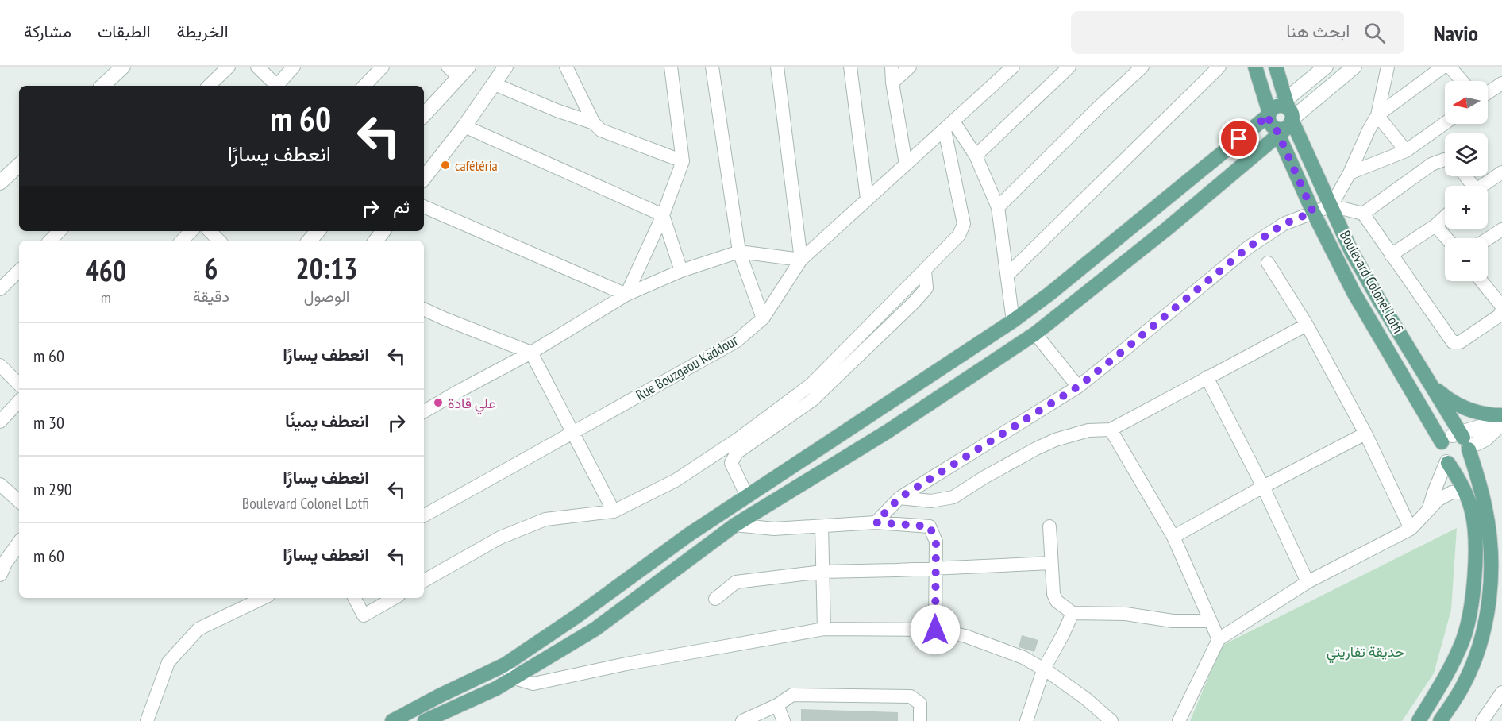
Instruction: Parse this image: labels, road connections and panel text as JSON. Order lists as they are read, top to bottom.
{
  "streets": {
    "main road": ["Boulevard Colonel Lotfi"],
    "street": ["Rue Bouzgaou Kaddour"]
  },
  "parks": ["حديقة تفاريتي"],
  "places": ["cafétéria", "علي قادة"],
  "north": "left",
  "page": {
    "header": "Navio",
    "search": "ابحث هنا",
    "nav": ["الخريطة", "الطبقات", "مشاركة"],
    "map_buttons": ["+", "−"],
    "turn": ["60 m", "انعطف يسارًا"],
    "then": "ثم",
    "eta": [
      "20:13",
      "الوصول",
      "6",
      "دقيقة",
      "460",
      "m"
    ],
    "list": [
      {
        "name": "انعطف يسارًا",
        "value": "60 m"
      },
      {
        "name": "انعطف يمينًا",
        "value": "30 m"
      },
      {
        "name": "انعطف يسارًا",
        "note": "Boulevard Colonel Lotfi",
        "value": "290 m"
      },
      {
        "name": "انعطف يسارًا",
        "value": "60 m"
      }
    ]
  }
}
